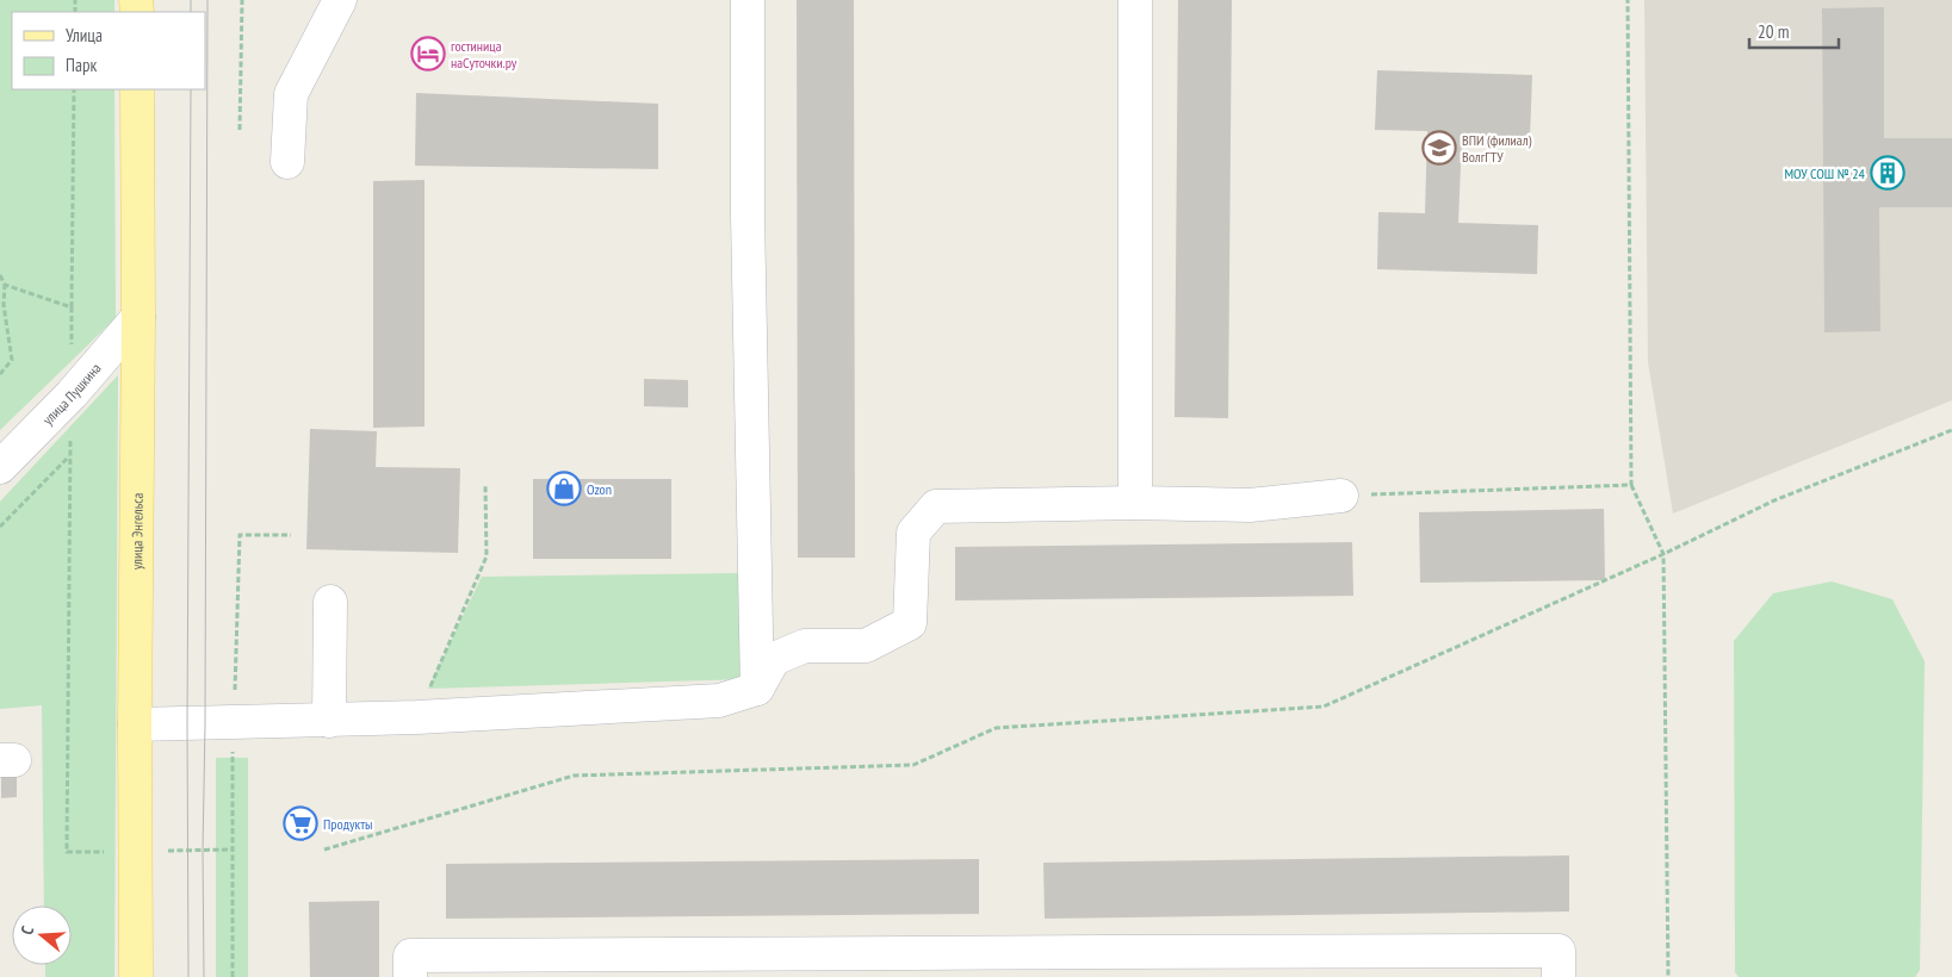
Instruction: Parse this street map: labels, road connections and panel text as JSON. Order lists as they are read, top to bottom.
{
  "streets": {
    "main road": ["улица Энгельса"],
    "street": ["улица Пушкина"]
  },
  "crossings": [
    ["улица Пушкина", "улица Энгельса"]
  ],
  "places": {
    "hotel": ["гостиница наСуточки.ру"],
    "school or university": ["ВПИ (филиал) ВолгГТУ"],
    "building": ["МОУ СОШ № 24"],
    "shop": ["Ozon"],
    "supermarket": ["Продукты"]
  },
  "legend": ["Улица", "Парк"],
  "scale_bar": "20 m",
  "north": "left"
}
